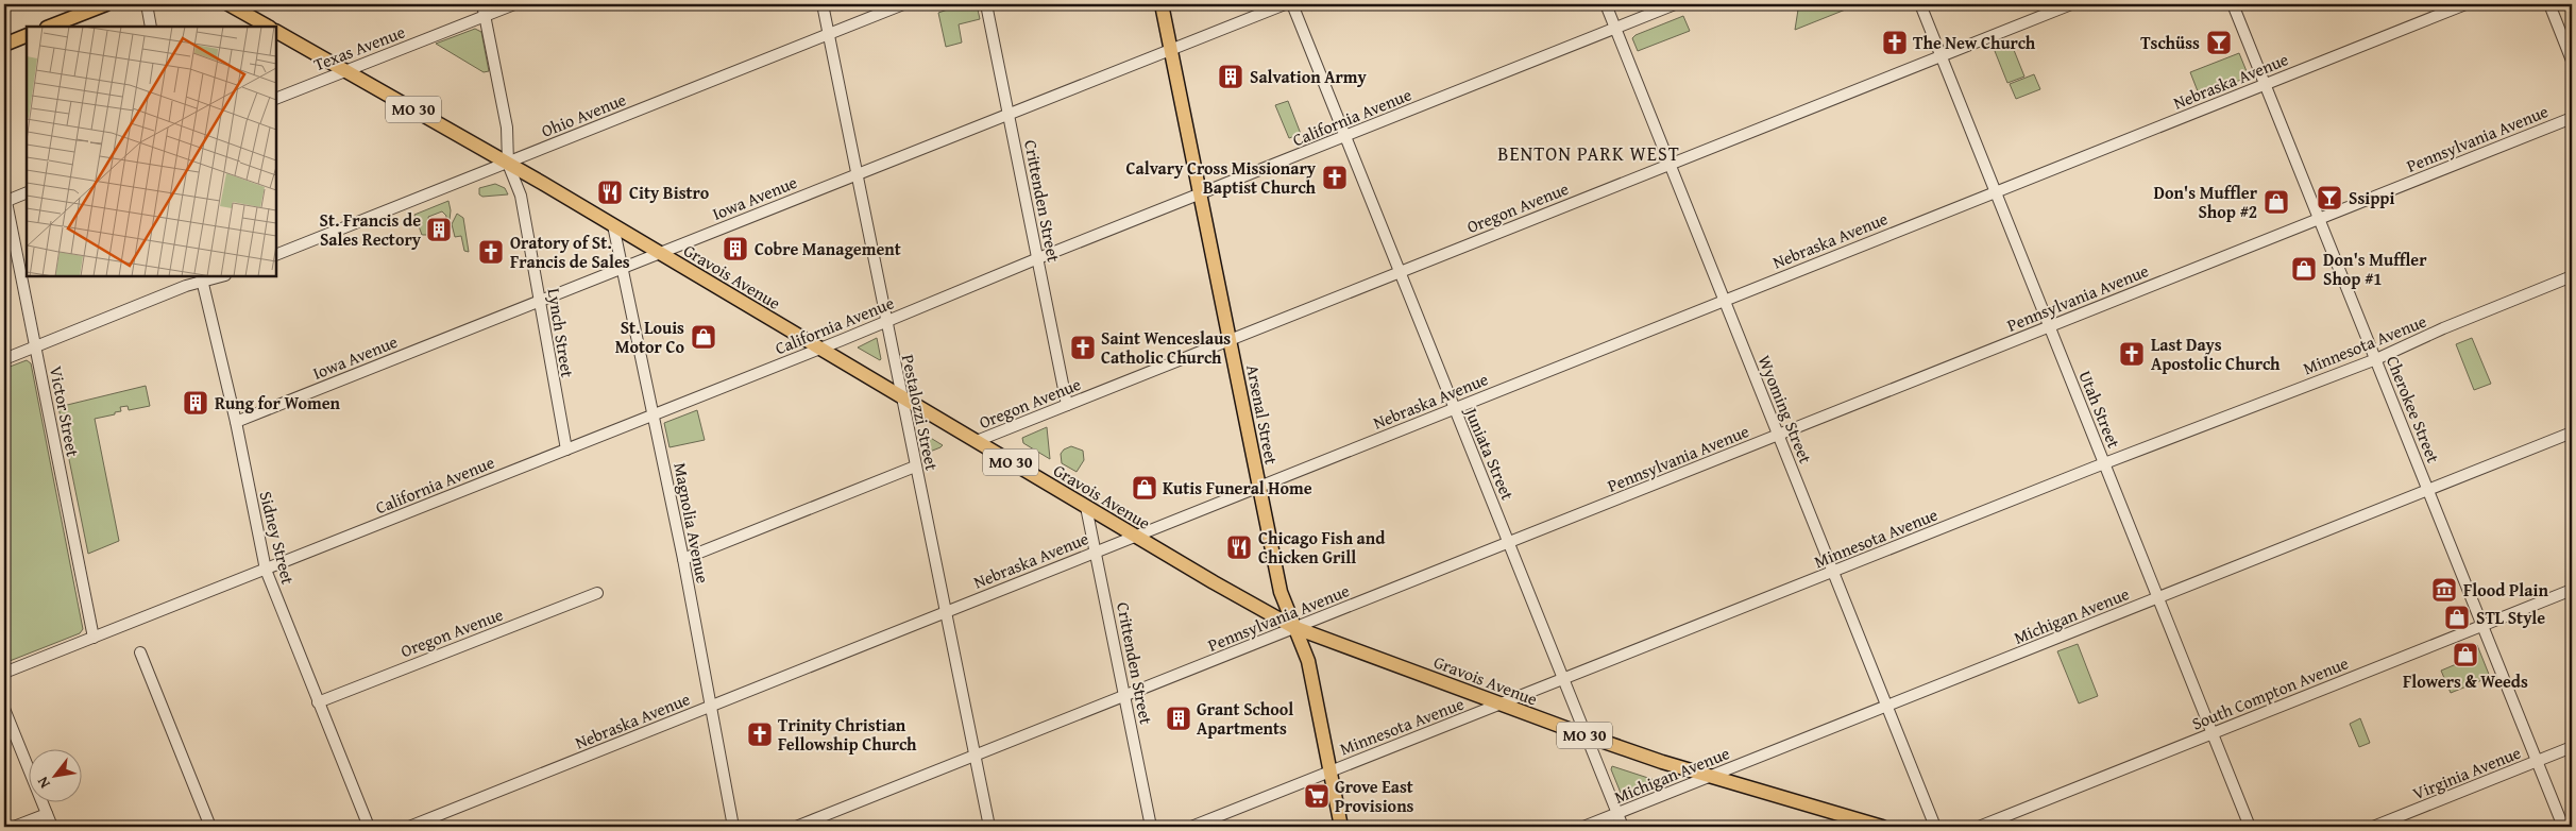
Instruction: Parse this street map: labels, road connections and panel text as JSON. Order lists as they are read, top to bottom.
{
  "streets": {
    "main road": ["MO 30", "Gravois Avenue", "Arsenal Street"],
    "street": [
      "Texas Avenue",
      "Nebraska Avenue",
      "Ohio Avenue",
      "California Avenue",
      "Pennsylvania Avenue",
      "Iowa Avenue",
      "Crittenden Street",
      "Oregon Avenue",
      "Lynch Street",
      "Minnesota Avenue",
      "Wyoming Street",
      "Utah Street",
      "Cherokee Street",
      "Victor Street",
      "Pestalozzi Street",
      "Juniata Street",
      "Magnolia Avenue",
      "Sidney Street",
      "Michigan Avenue",
      "South Compton Avenue",
      "Virginia Avenue"
    ]
  },
  "crossings": [
    ["Texas Avenue", "Gravois Avenue"],
    ["Texas Avenue", "Lynch Street"],
    ["Nebraska Avenue", "Crittenden Street"],
    ["Nebraska Avenue", "Gravois Avenue"],
    ["Nebraska Avenue", "Wyoming Street"],
    ["Nebraska Avenue", "Utah Street"],
    ["Nebraska Avenue", "Cherokee Street"],
    ["Nebraska Avenue", "Pestalozzi Street"],
    ["Nebraska Avenue", "Arsenal Street"],
    ["Nebraska Avenue", "Juniata Street"],
    ["Nebraska Avenue", "Magnolia Avenue"],
    ["Ohio Avenue", "Gravois Avenue"],
    ["Ohio Avenue", "Lynch Street"],
    ["Ohio Avenue", "Pestalozzi Street"],
    ["California Avenue", "Crittenden Street"],
    ["California Avenue", "Gravois Avenue"],
    ["California Avenue", "Lynch Street"],
    ["California Avenue", "Wyoming Street"],
    ["California Avenue", "Victor Street"],
    ["California Avenue", "Pestalozzi Street"],
    ["California Avenue", "Arsenal Street"],
    ["California Avenue", "Juniata Street"],
    ["California Avenue", "Magnolia Avenue"],
    ["California Avenue", "Sidney Street"],
    ["Pennsylvania Avenue", "Crittenden Street"],
    ["Pennsylvania Avenue", "Gravois Avenue"],
    ["Pennsylvania Avenue", "Wyoming Street"],
    ["Pennsylvania Avenue", "Utah Street"],
    ["Pennsylvania Avenue", "Cherokee Street"],
    ["Pennsylvania Avenue", "Pestalozzi Street"],
    ["Pennsylvania Avenue", "Arsenal Street"],
    ["Pennsylvania Avenue", "Juniata Street"],
    ["Iowa Avenue", "Crittenden Street"],
    ["Iowa Avenue", "Gravois Avenue"],
    ["Iowa Avenue", "Lynch Street"],
    ["Iowa Avenue", "Pestalozzi Street"],
    ["Iowa Avenue", "Arsenal Street"],
    ["Iowa Avenue", "Magnolia Avenue"],
    ["Iowa Avenue", "Sidney Street"],
    ["Crittenden Street", "Oregon Avenue"],
    ["Crittenden Street", "Gravois Avenue"],
    ["Oregon Avenue", "Gravois Avenue"],
    ["Oregon Avenue", "Wyoming Street"],
    ["Oregon Avenue", "Utah Street"],
    ["Oregon Avenue", "Arsenal Street"],
    ["Oregon Avenue", "Juniata Street"],
    ["Oregon Avenue", "Sidney Street"],
    ["Gravois Avenue", "Lynch Street"],
    ["Gravois Avenue", "Minnesota Avenue"],
    ["Gravois Avenue", "Pestalozzi Street"],
    ["Gravois Avenue", "Arsenal Street"],
    ["Gravois Avenue", "Juniata Street"],
    ["Gravois Avenue", "Magnolia Avenue"],
    ["Gravois Avenue", "Michigan Avenue"],
    ["Minnesota Avenue", "Wyoming Street"],
    ["Minnesota Avenue", "Utah Street"],
    ["Minnesota Avenue", "Cherokee Street"],
    ["Minnesota Avenue", "Arsenal Street"],
    ["Minnesota Avenue", "Juniata Street"],
    ["Wyoming Street", "Michigan Avenue"],
    ["Utah Street", "Michigan Avenue"],
    ["Utah Street", "South Compton Avenue"],
    ["Cherokee Street", "Michigan Avenue"],
    ["Cherokee Street", "South Compton Avenue"],
    ["Cherokee Street", "Virginia Avenue"],
    ["Juniata Street", "Michigan Avenue"]
  ],
  "districts": ["BENTON PARK WEST"],
  "places": {
    "church": [
      "The New Church",
      "Calvary Cross Missionary Baptist Church",
      "Oratory of St. Francis de Sales",
      "Saint Wenceslaus Catholic Church",
      "Last Days Apostolic Church",
      "Trinity Christian Fellowship Church"
    ],
    "bar": ["Tschüss", "Ssippi"],
    "building": [
      "Salvation Army",
      "St. Francis de Sales Rectory",
      "Cobre Management",
      "Rung for Women",
      "Grant School Apartments"
    ],
    "restaurant": ["City Bistro", "Chicago Fish and Chicken Grill"],
    "shop": [
      "Don's Muffler Shop #2",
      "Don's Muffler Shop #1",
      "St. Louis Motor Co",
      "Kutis Funeral Home",
      "STL Style",
      "Flowers & Weeds"
    ],
    "museum": ["Flood Plain"],
    "supermarket": ["Grove East Provisions"]
  },
  "north": "bottom left"
}
